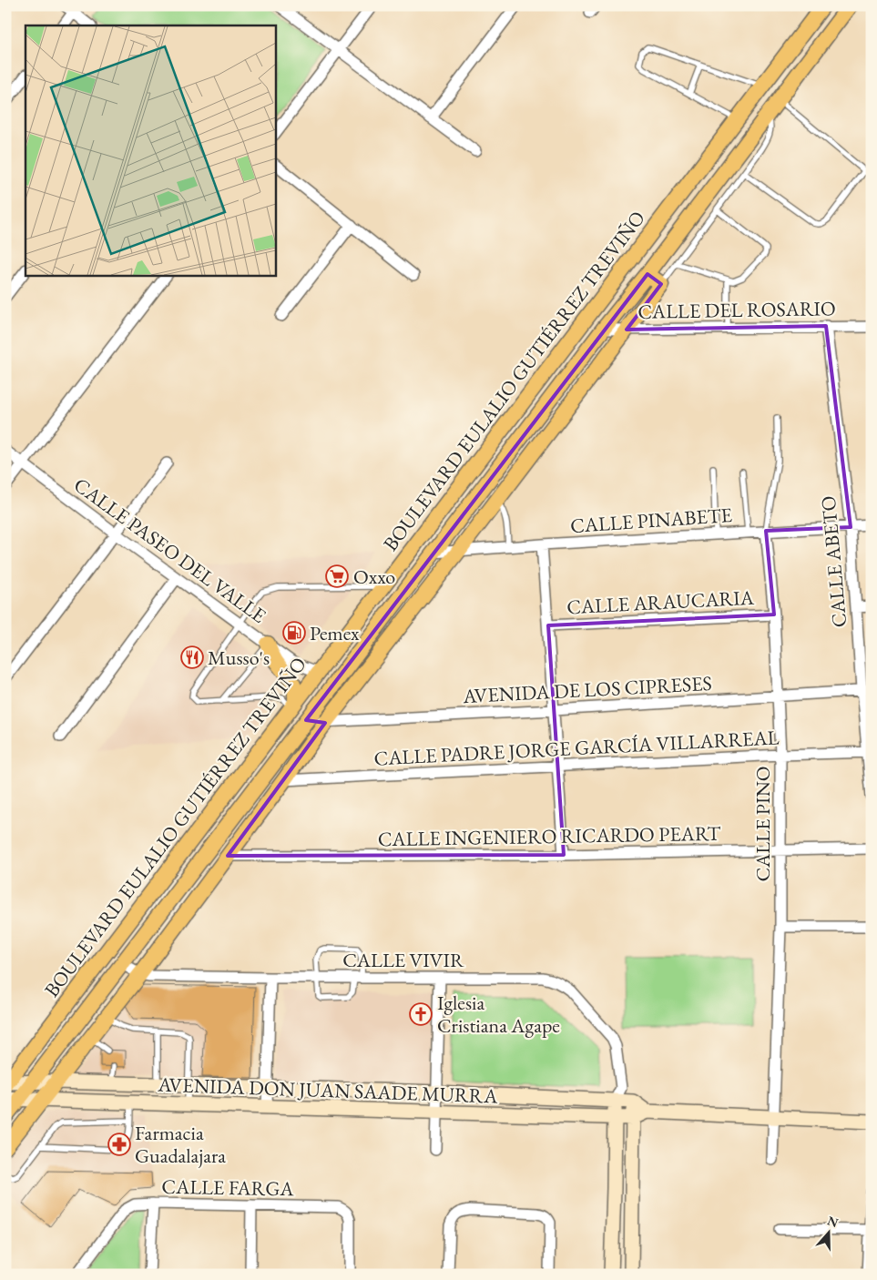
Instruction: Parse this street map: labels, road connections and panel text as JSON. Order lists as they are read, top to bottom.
{
  "streets": {
    "main road": ["BOULEVARD EULALIO GUTIÉRREZ TREVIÑO"],
    "street": [
      "CALLE DEL ROSARIO",
      "CALLE PINABETE",
      "CALLE PASEO DEL VALLE",
      "CALLE ABETO",
      "CALLE ARAUCARIA",
      "AVENIDA DE LOS CIPRESES",
      "CALLE PADRE JORGE GARCÍA VILLARREAL",
      "CALLE PINO",
      "CALLE INGENIERO RICARDO PEART",
      "CALLE VIVIR",
      "AVENIDA DON JUAN SAADE MURRA",
      "CALLE FARGA"
    ]
  },
  "crossings": [
    ["CALLE DEL ROSARIO", "BOULEVARD EULALIO GUTIÉRREZ TREVIÑO"],
    ["CALLE DEL ROSARIO", "CALLE ABETO"],
    ["BOULEVARD EULALIO GUTIÉRREZ TREVIÑO", "CALLE PINABETE"],
    ["BOULEVARD EULALIO GUTIÉRREZ TREVIÑO", "CALLE PASEO DEL VALLE"],
    ["BOULEVARD EULALIO GUTIÉRREZ TREVIÑO", "AVENIDA DE LOS CIPRESES"],
    ["BOULEVARD EULALIO GUTIÉRREZ TREVIÑO", "CALLE VIVIR"],
    ["BOULEVARD EULALIO GUTIÉRREZ TREVIÑO", "AVENIDA DON JUAN SAADE MURRA"],
    ["CALLE PINABETE", "CALLE ABETO"],
    ["CALLE PINABETE", "CALLE PINO"],
    ["CALLE ABETO", "AVENIDA DE LOS CIPRESES"],
    ["CALLE ABETO", "CALLE PADRE JORGE GARCÍA VILLARREAL"],
    ["CALLE ARAUCARIA", "CALLE PINO"],
    ["AVENIDA DE LOS CIPRESES", "CALLE PINO"],
    ["CALLE PADRE JORGE GARCÍA VILLARREAL", "CALLE PINO"],
    ["CALLE PINO", "CALLE INGENIERO RICARDO PEART"],
    ["CALLE PINO", "AVENIDA DON JUAN SAADE MURRA"]
  ],
  "places": {
    "supermarket": ["Oxxo"],
    "fuel station": ["Pemex"],
    "restaurant": ["Musso's"],
    "church": ["Iglesia Cristiana Agape"],
    "pharmacy": ["Farmacia Guadalajara"]
  },
  "north": "top"
}
